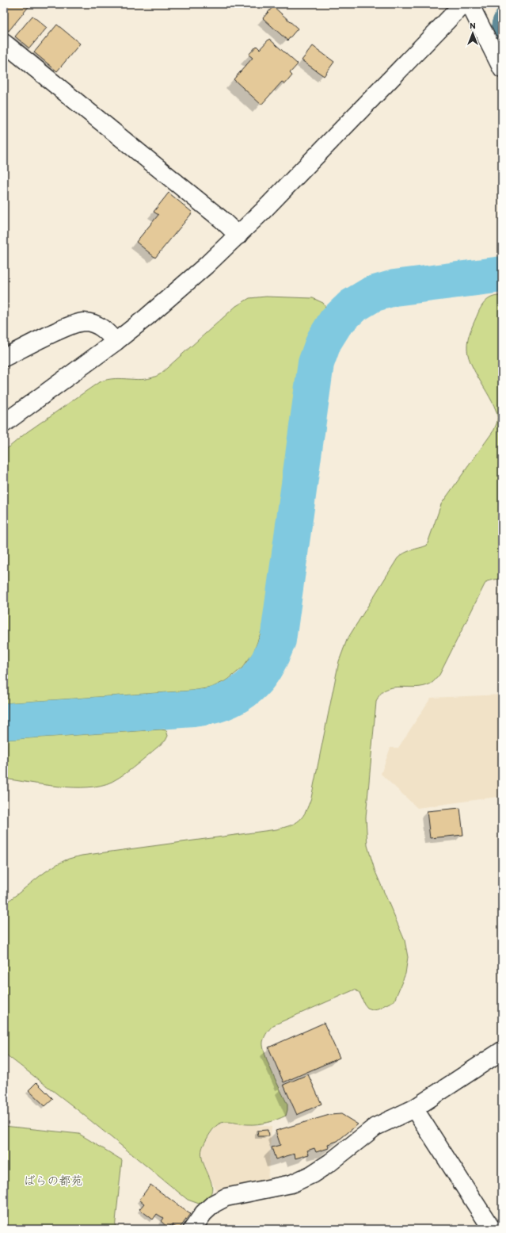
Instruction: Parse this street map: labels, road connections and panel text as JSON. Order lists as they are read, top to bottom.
{
  "parks": ["ばらの都苑"],
  "north": "top"
}
